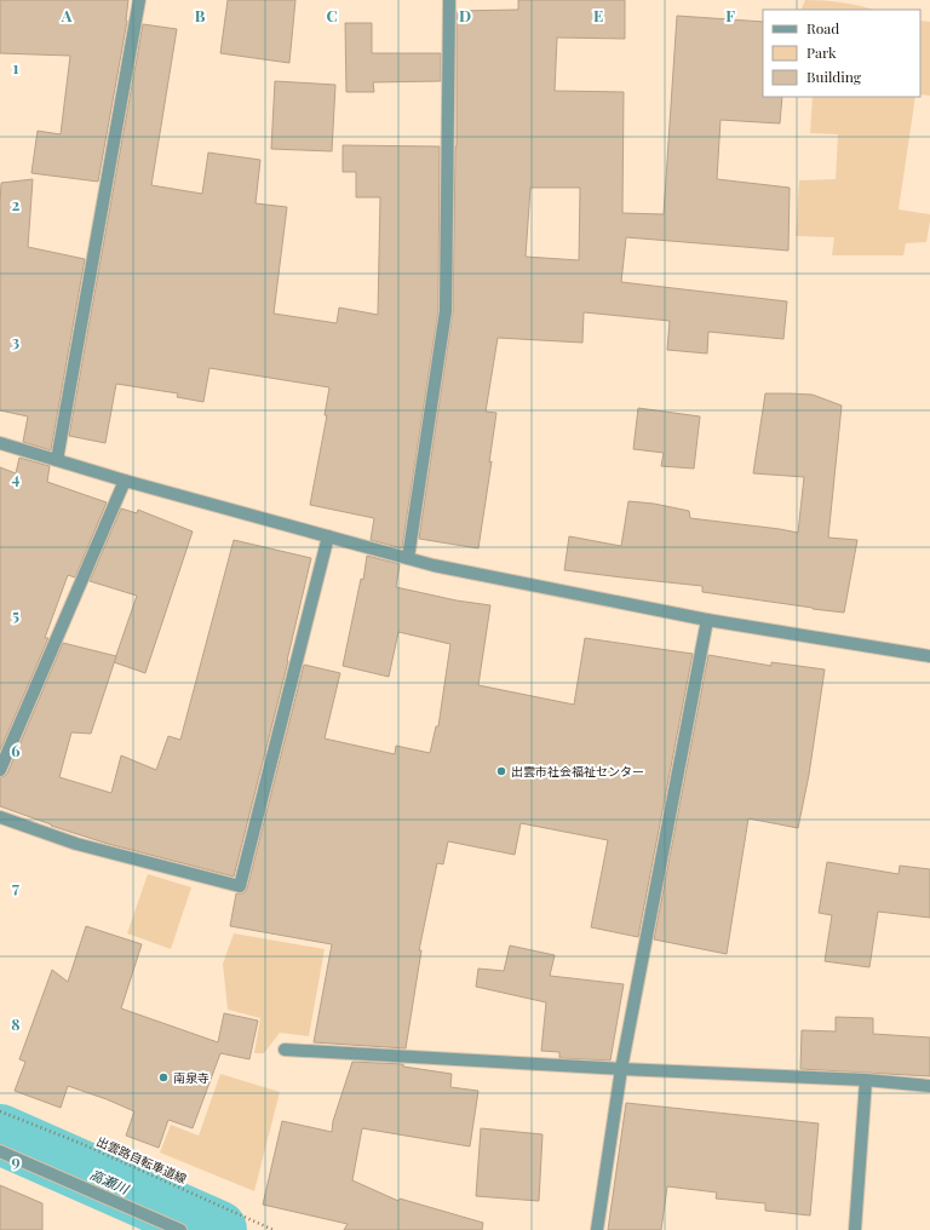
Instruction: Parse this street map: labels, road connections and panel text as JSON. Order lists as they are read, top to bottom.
{
  "streets": {
    "path": ["出雲路自転車道線"]
  },
  "water": ["高瀬川"],
  "places": ["出雲市社会福祉センター", "南泉寺"],
  "legend": ["Road", "Park", "Building"],
  "grid": {
    "columns": [
      "A",
      "B",
      "C",
      "D",
      "E",
      "F"
    ],
    "rows": [
      "1",
      "2",
      "3",
      "4",
      "5",
      "6",
      "7",
      "8",
      "9"
    ]
  }
}
